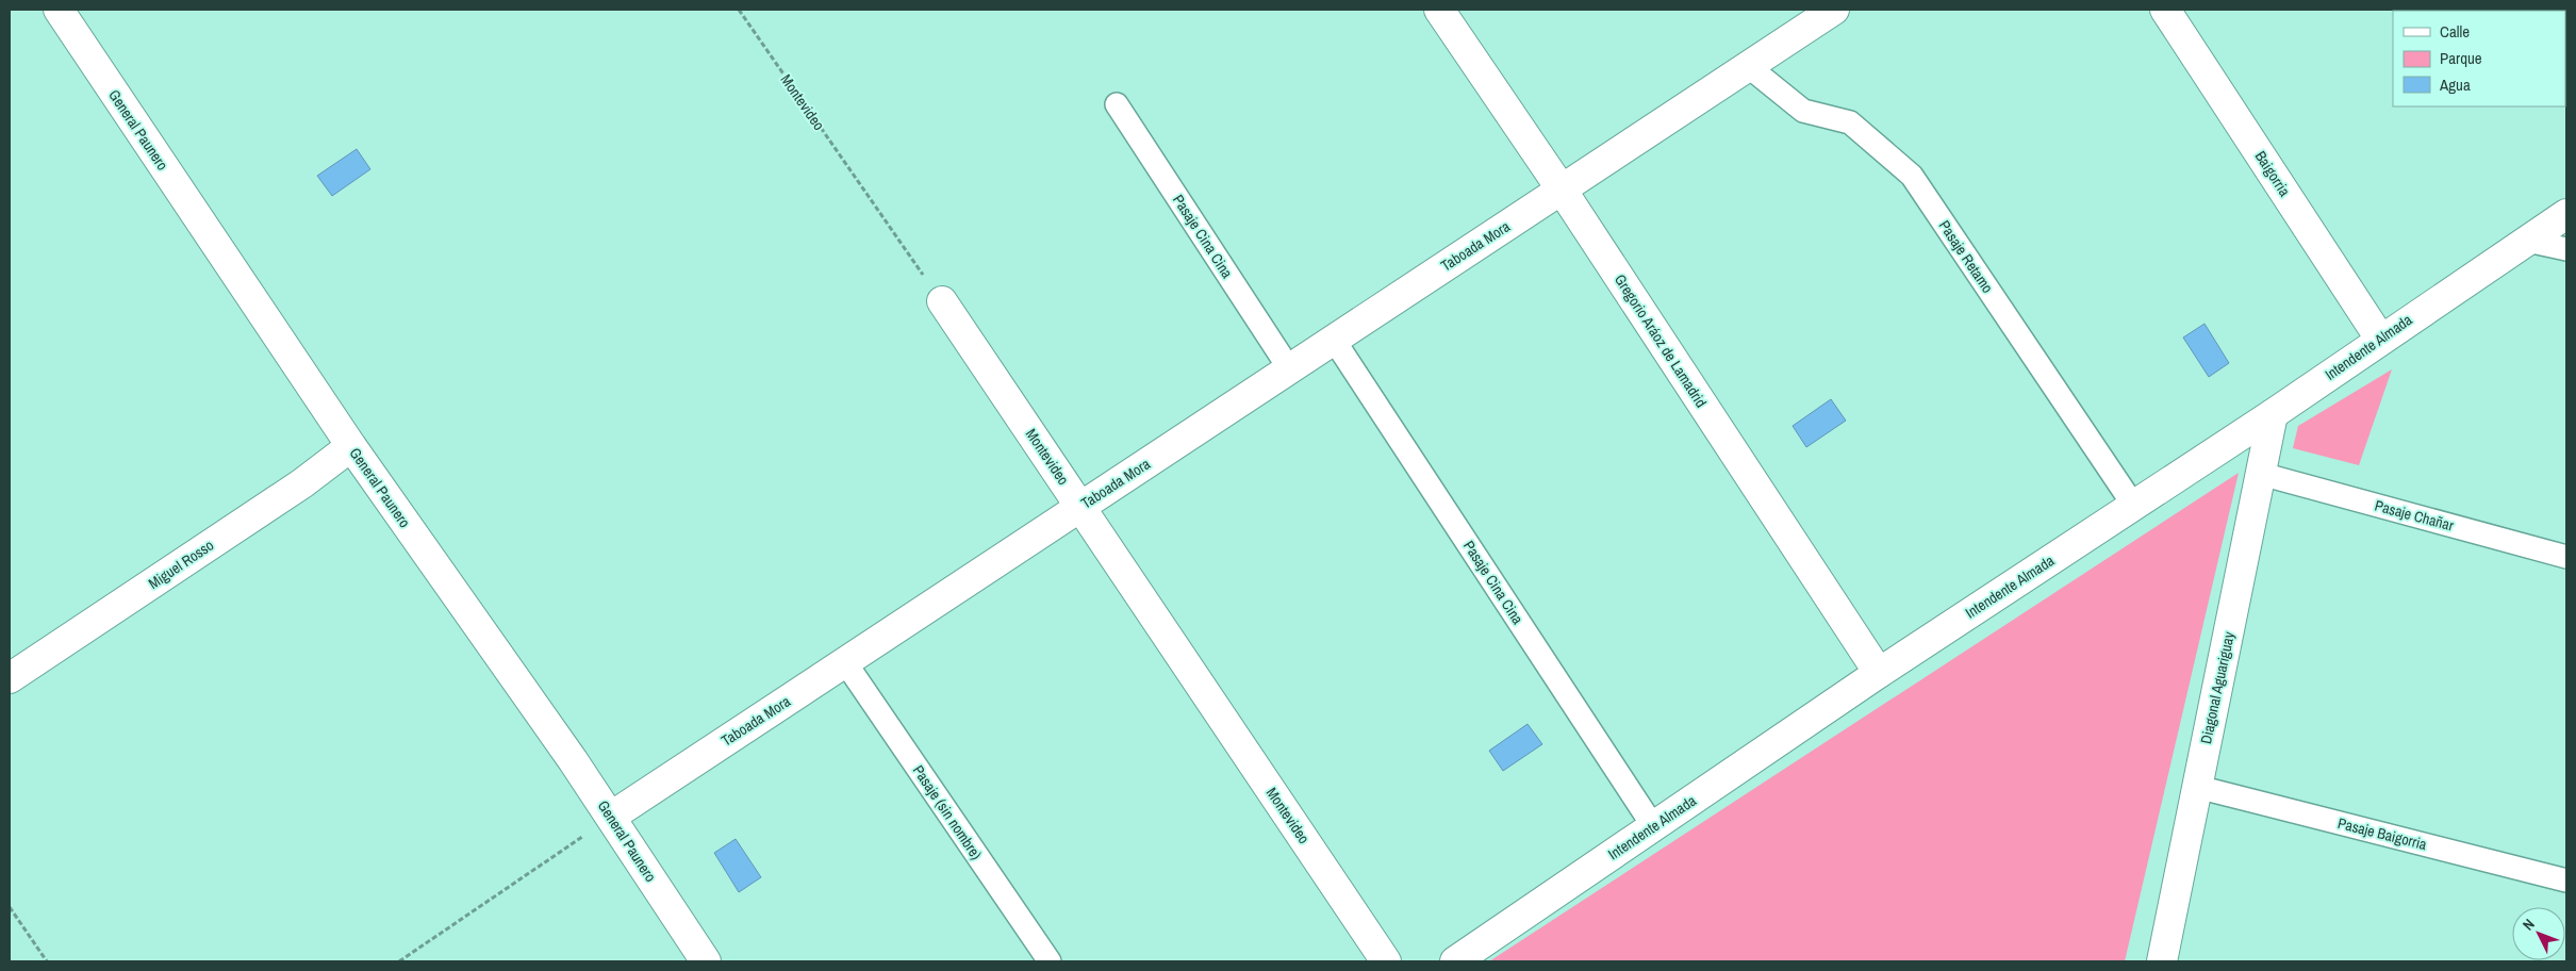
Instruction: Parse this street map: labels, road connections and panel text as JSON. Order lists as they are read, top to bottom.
{
  "streets": {
    "street": [
      "Montevideo",
      "General Paunero",
      "Baigorria",
      "Taboada Mora",
      "Gregorio Aráoz de Lamadrid",
      "Intendente Almada",
      "Miguel Rosso",
      "Diagonal Aguariguay"
    ],
    "lane": [
      "Pasaje Cina Cina",
      "Pasaje Retamo",
      "Pasaje Chañar",
      "Pasaje (sin nombre)",
      "Pasaje Baigorria"
    ]
  },
  "crossings": [
    ["Montevideo", "Taboada Mora"],
    ["General Paunero", "Taboada Mora"],
    ["General Paunero", "Miguel Rosso"],
    ["Baigorria", "Intendente Almada"],
    ["Pasaje Cina Cina", "Taboada Mora"],
    ["Pasaje Cina Cina", "Intendente Almada"],
    ["Taboada Mora", "Pasaje Retamo"],
    ["Taboada Mora", "Gregorio Aráoz de Lamadrid"],
    ["Taboada Mora", "Pasaje (sin nombre)"],
    ["Pasaje Retamo", "Intendente Almada"],
    ["Gregorio Aráoz de Lamadrid", "Intendente Almada"],
    ["Intendente Almada", "Diagonal Aguariguay"],
    ["Pasaje Chañar", "Diagonal Aguariguay"],
    ["Diagonal Aguariguay", "Pasaje Baigorria"]
  ],
  "legend": ["Calle", "Parque", "Agua"],
  "north": "top left"
}
